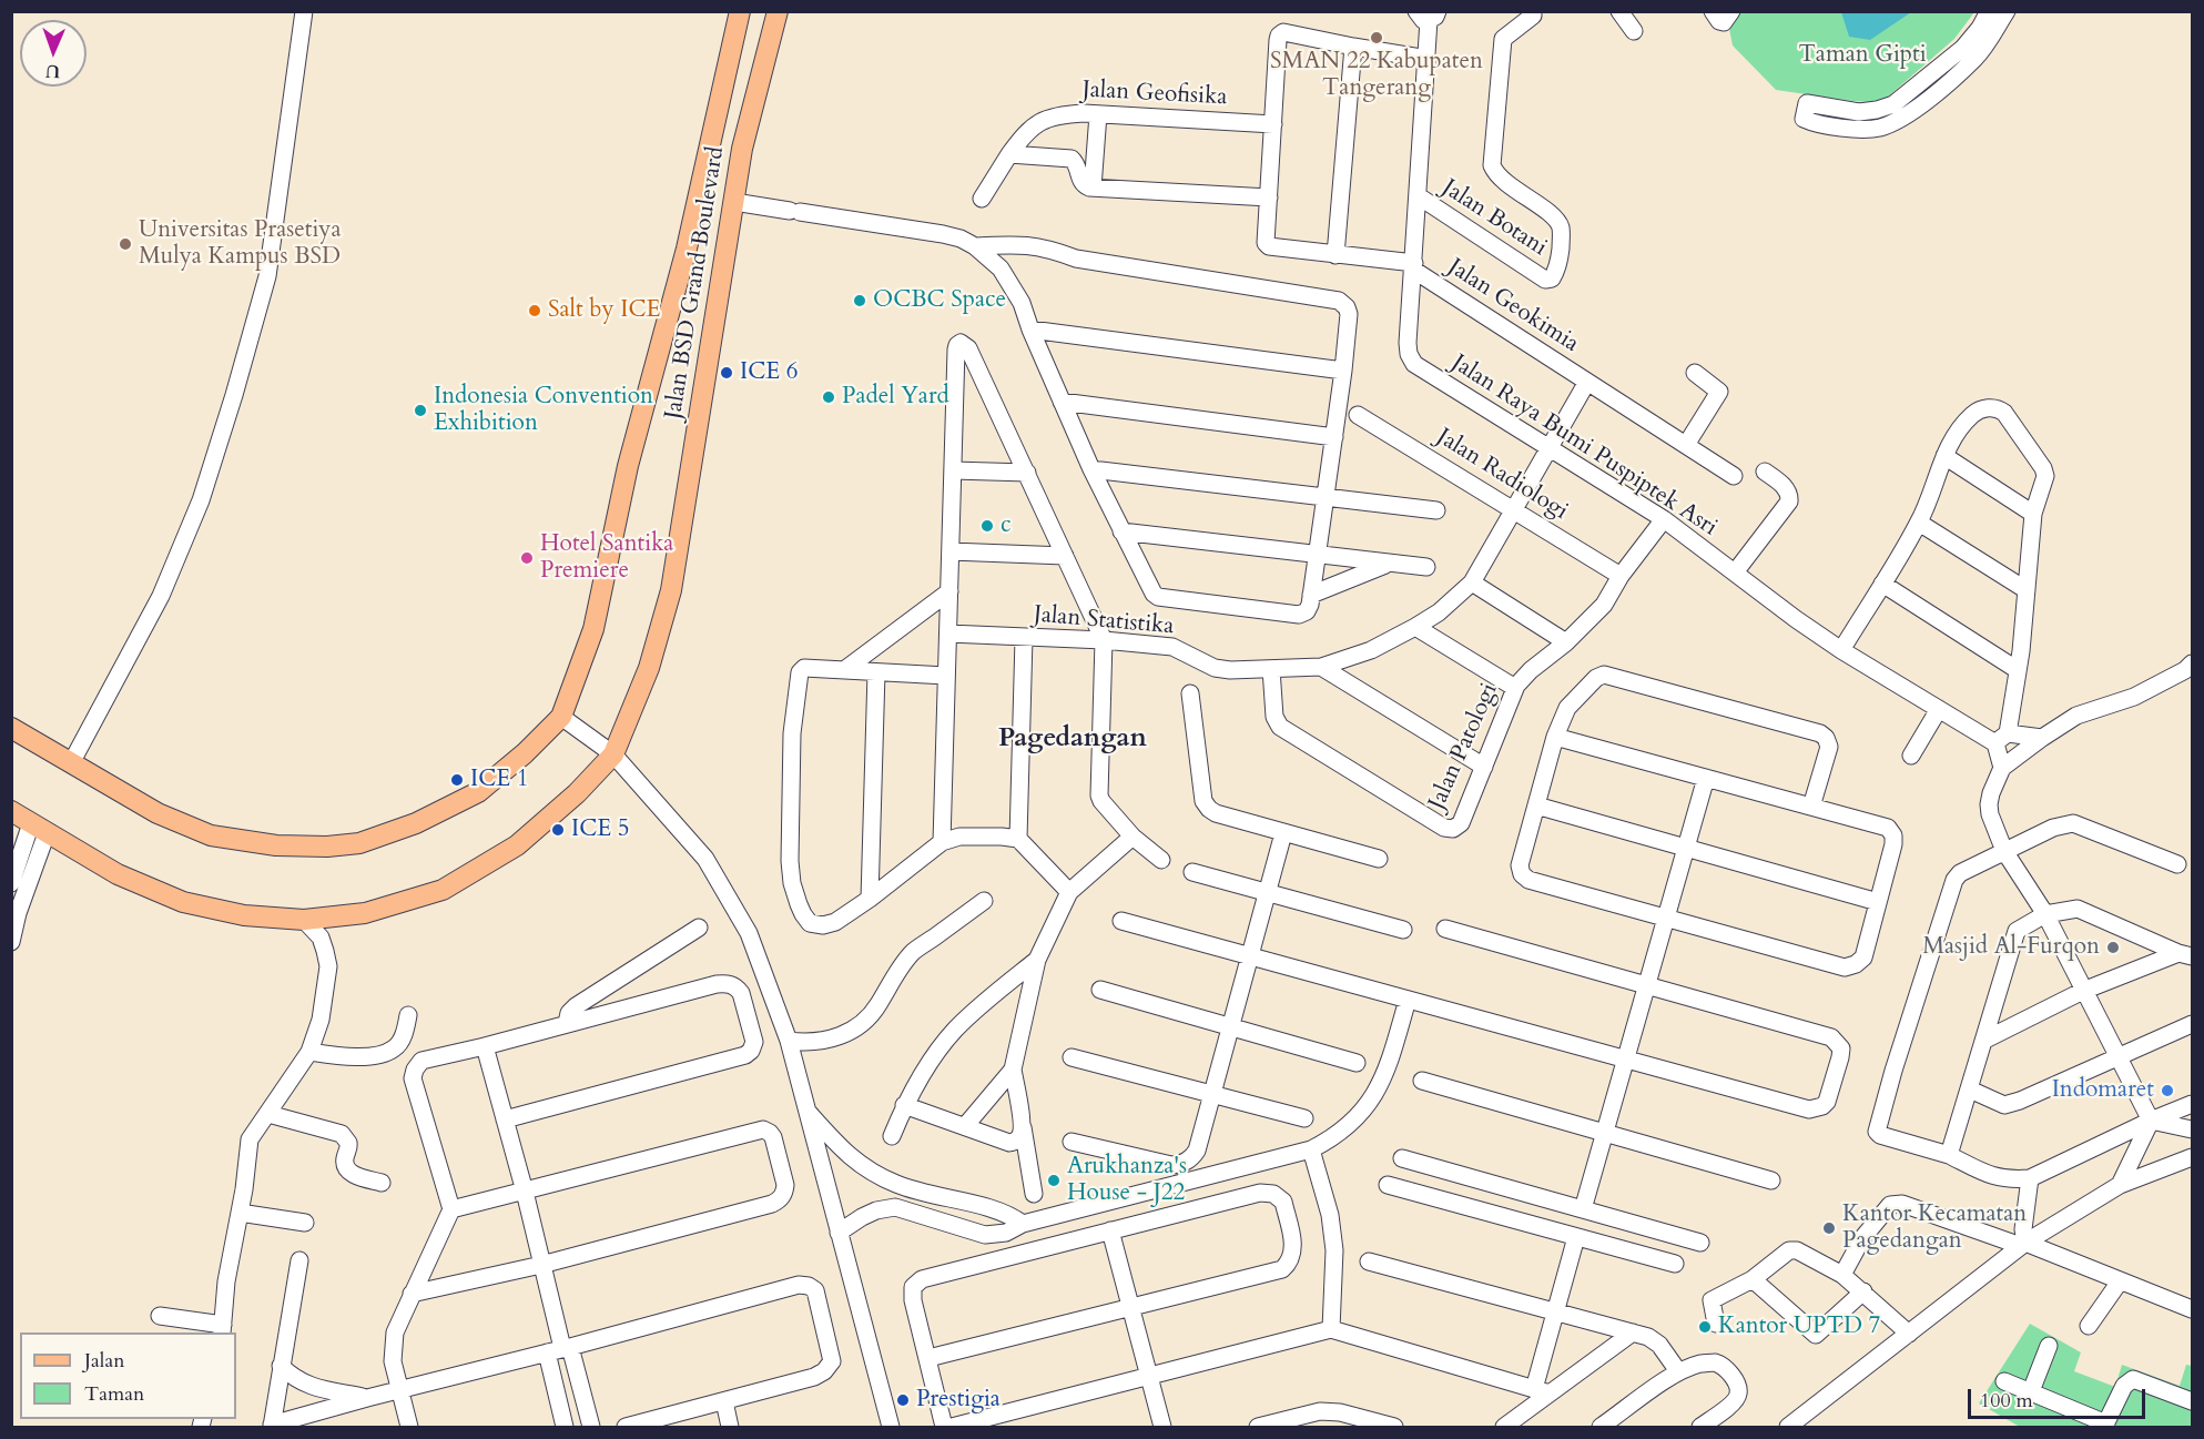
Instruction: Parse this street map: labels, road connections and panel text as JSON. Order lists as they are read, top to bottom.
{
  "streets": {
    "main road": ["Jalan BSD Grand Boulevard"],
    "street": [
      "Jalan Geofisika",
      "Jalan Botani",
      "Jalan Geokimia",
      "Jalan Raya Bumi Puspiptek Asri",
      "Jalan Radiologi",
      "Jalan Statistika",
      "Jalan Patologi"
    ]
  },
  "crossings": [
    ["Jalan Botani", "Jalan Raya Bumi Puspiptek Asri"],
    ["Jalan Geokimia", "Jalan Raya Bumi Puspiptek Asri"],
    ["Jalan Geokimia", "Jalan Statistika"],
    ["Jalan Raya Bumi Puspiptek Asri", "Jalan Statistika"],
    ["Jalan Raya Bumi Puspiptek Asri", "Jalan Patologi"],
    ["Jalan Radiologi", "Jalan Statistika"],
    ["Jalan Radiologi", "Jalan Patologi"],
    ["Jalan Statistika", "Jalan Patologi"]
  ],
  "districts": ["Pagedangan"],
  "parks": ["Taman Gipti"],
  "places": [
    "SMAN 22 Kabupaten Tangerang",
    "Universitas Prasetiya Mulya Kampus BSD",
    "OCBC Space",
    "Salt by ICE",
    "ICE 6",
    "Padel Yard",
    "Indonesia Convention Exhibition",
    "c",
    "Hotel Santika Premiere",
    "ICE 1",
    "ICE 5",
    "Masjid Al-Furqon",
    "Indomaret",
    "Arukhanza's House - J22",
    "Kantor Kecamatan Pagedangan",
    "Kantor UPTD 7",
    "Prestigia"
  ],
  "legend": ["Jalan", "Taman"],
  "scale_bar": "100 m",
  "north": "bottom"
}
